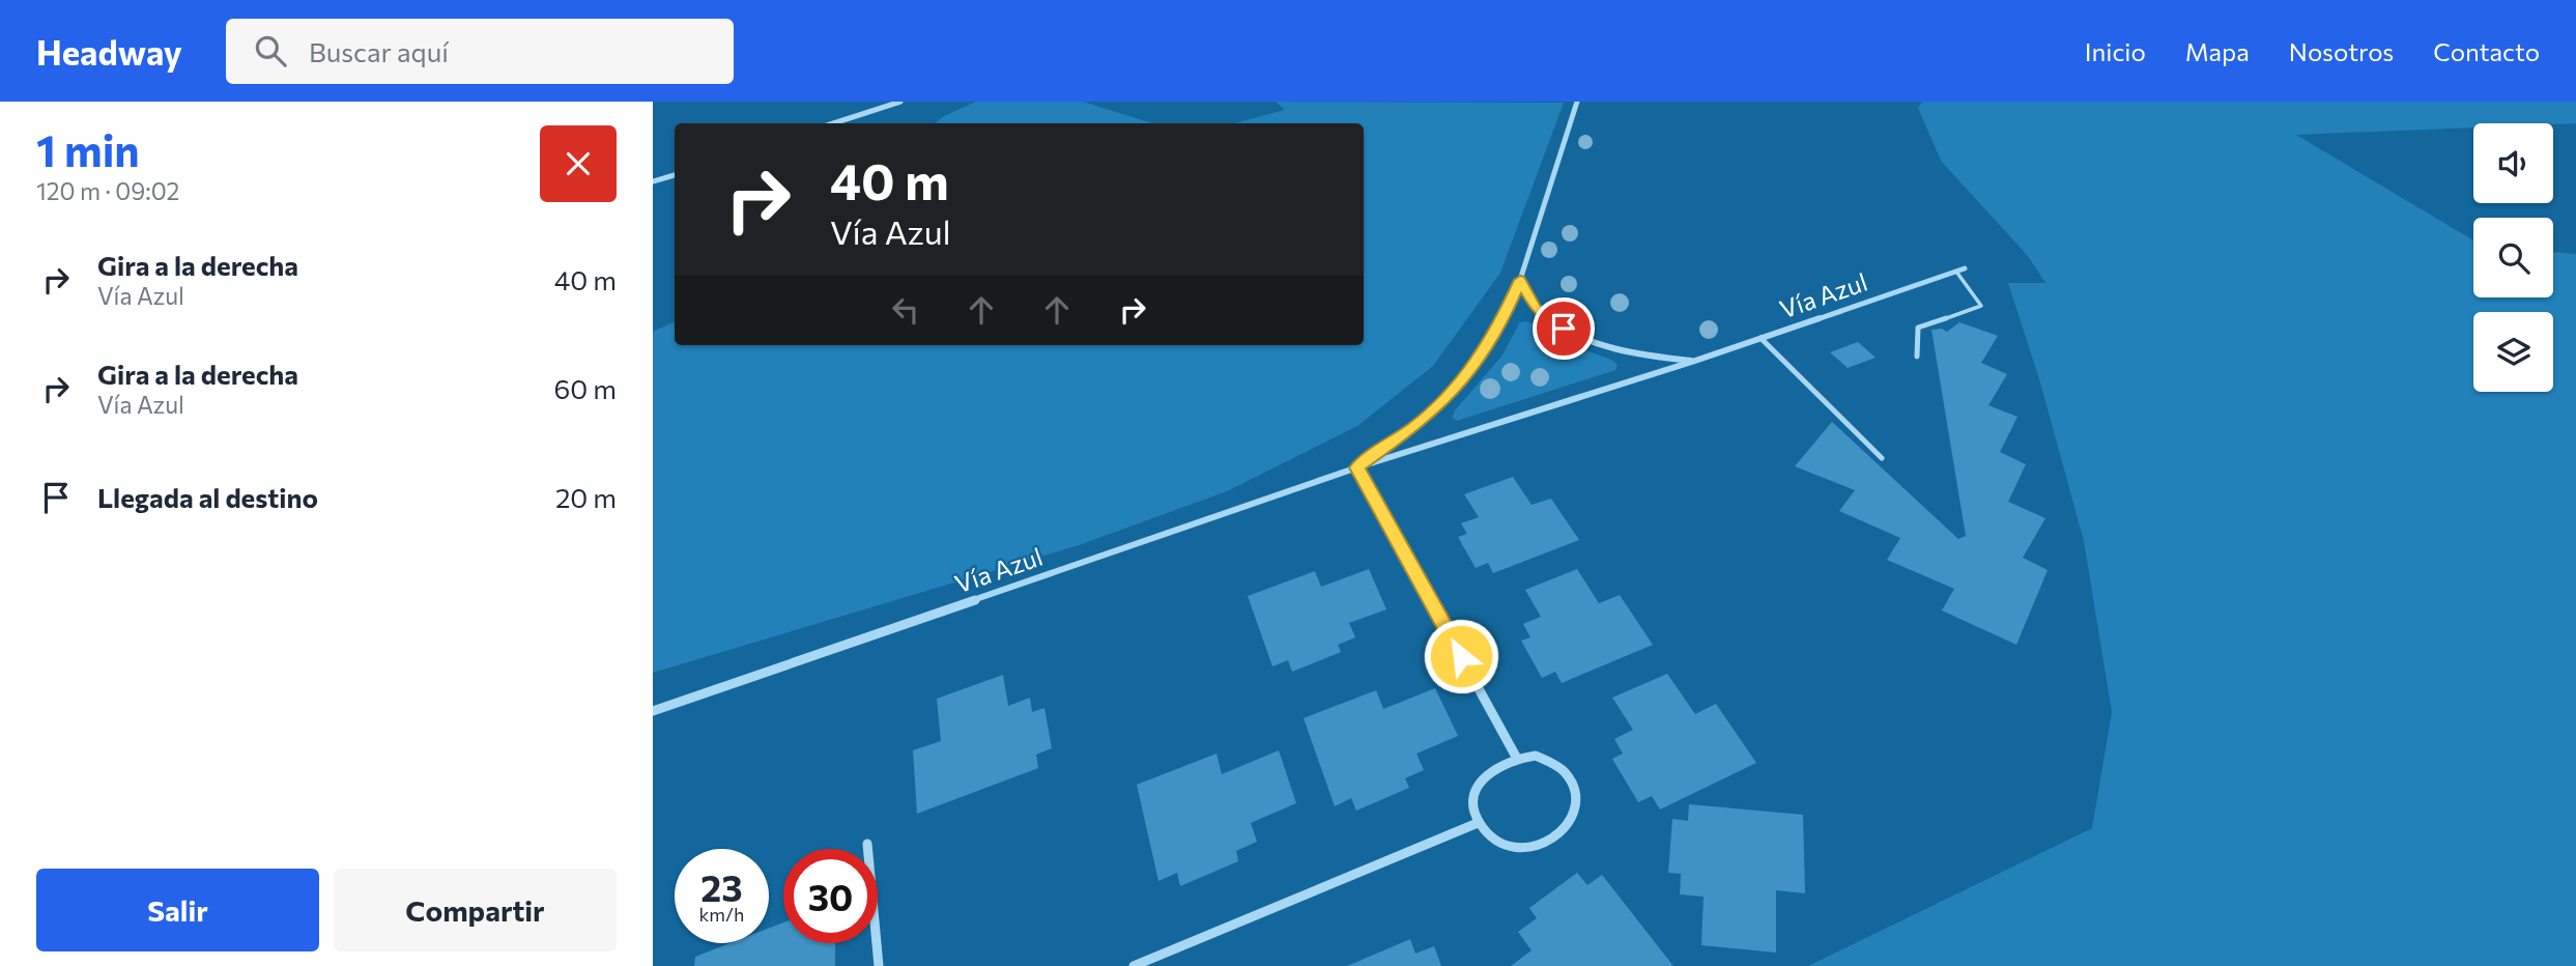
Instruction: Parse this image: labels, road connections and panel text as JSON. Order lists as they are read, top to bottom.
{
  "streets": {
    "street": ["Vía Azul"]
  },
  "page": {
    "header": "Headway",
    "search": "Buscar aquí",
    "nav": [
      "Inicio",
      "Mapa",
      "Nosotros",
      "Contacto"
    ],
    "heading": ["1 min", "120 m · 09:02"],
    "turn": ["40 m", "Vía Azul"],
    "list": [
      {
        "name": "Gira a la derecha",
        "note": "Vía Azul",
        "value": "40 m"
      },
      {
        "name": "Gira a la derecha",
        "note": "Vía Azul",
        "value": "60 m"
      },
      {
        "name": "Llegada al destino",
        "value": "20 m"
      }
    ],
    "speed": "23 km/h",
    "limit": "30",
    "buttons": ["Salir", "Compartir"]
  }
}
